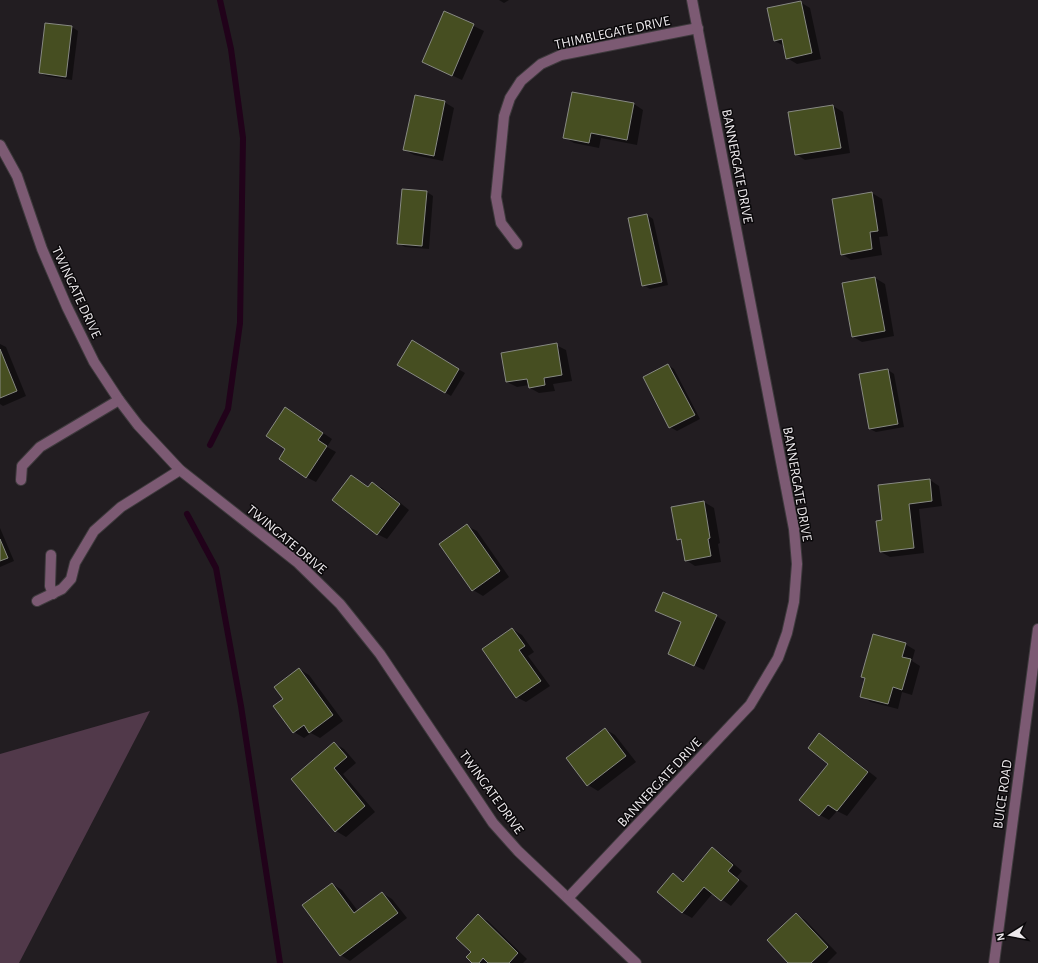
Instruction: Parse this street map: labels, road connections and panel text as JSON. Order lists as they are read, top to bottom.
{
  "streets": {
    "street": [
      "THIMBLEGATE DRIVE",
      "BANNERGATE DRIVE",
      "TWINGATE DRIVE",
      "BUICE ROAD"
    ]
  },
  "crossings": [
    ["THIMBLEGATE DRIVE", "BANNERGATE DRIVE"],
    ["BANNERGATE DRIVE", "TWINGATE DRIVE"]
  ],
  "north": "left"
}
